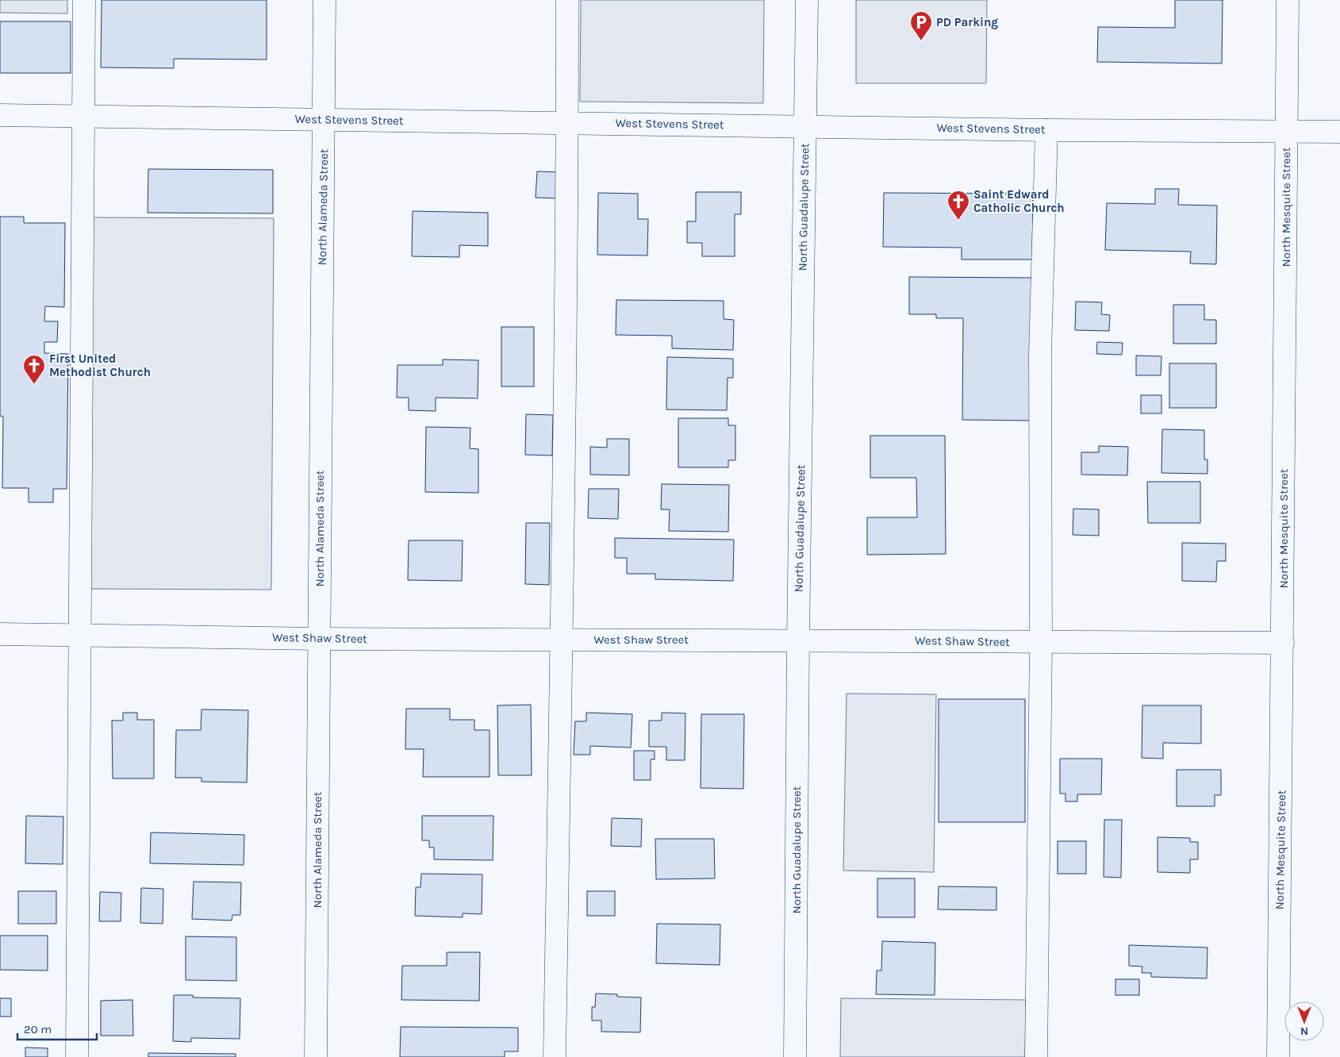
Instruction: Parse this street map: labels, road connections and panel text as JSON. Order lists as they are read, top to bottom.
{
  "streets": {
    "street": [
      "West Stevens Street",
      "North Alameda Street",
      "North Guadalupe Street",
      "North Mesquite Street",
      "West Shaw Street"
    ]
  },
  "crossings": [
    ["West Stevens Street", "North Alameda Street"],
    ["West Stevens Street", "North Guadalupe Street"],
    ["West Stevens Street", "North Mesquite Street"],
    ["North Alameda Street", "West Shaw Street"],
    ["North Guadalupe Street", "West Shaw Street"],
    ["North Mesquite Street", "West Shaw Street"]
  ],
  "places": {
    "parking": ["PD Parking"],
    "church": ["Saint Edward Catholic Church", "First United Methodist Church"]
  },
  "scale_bar": "20 m",
  "north": "bottom"
}
